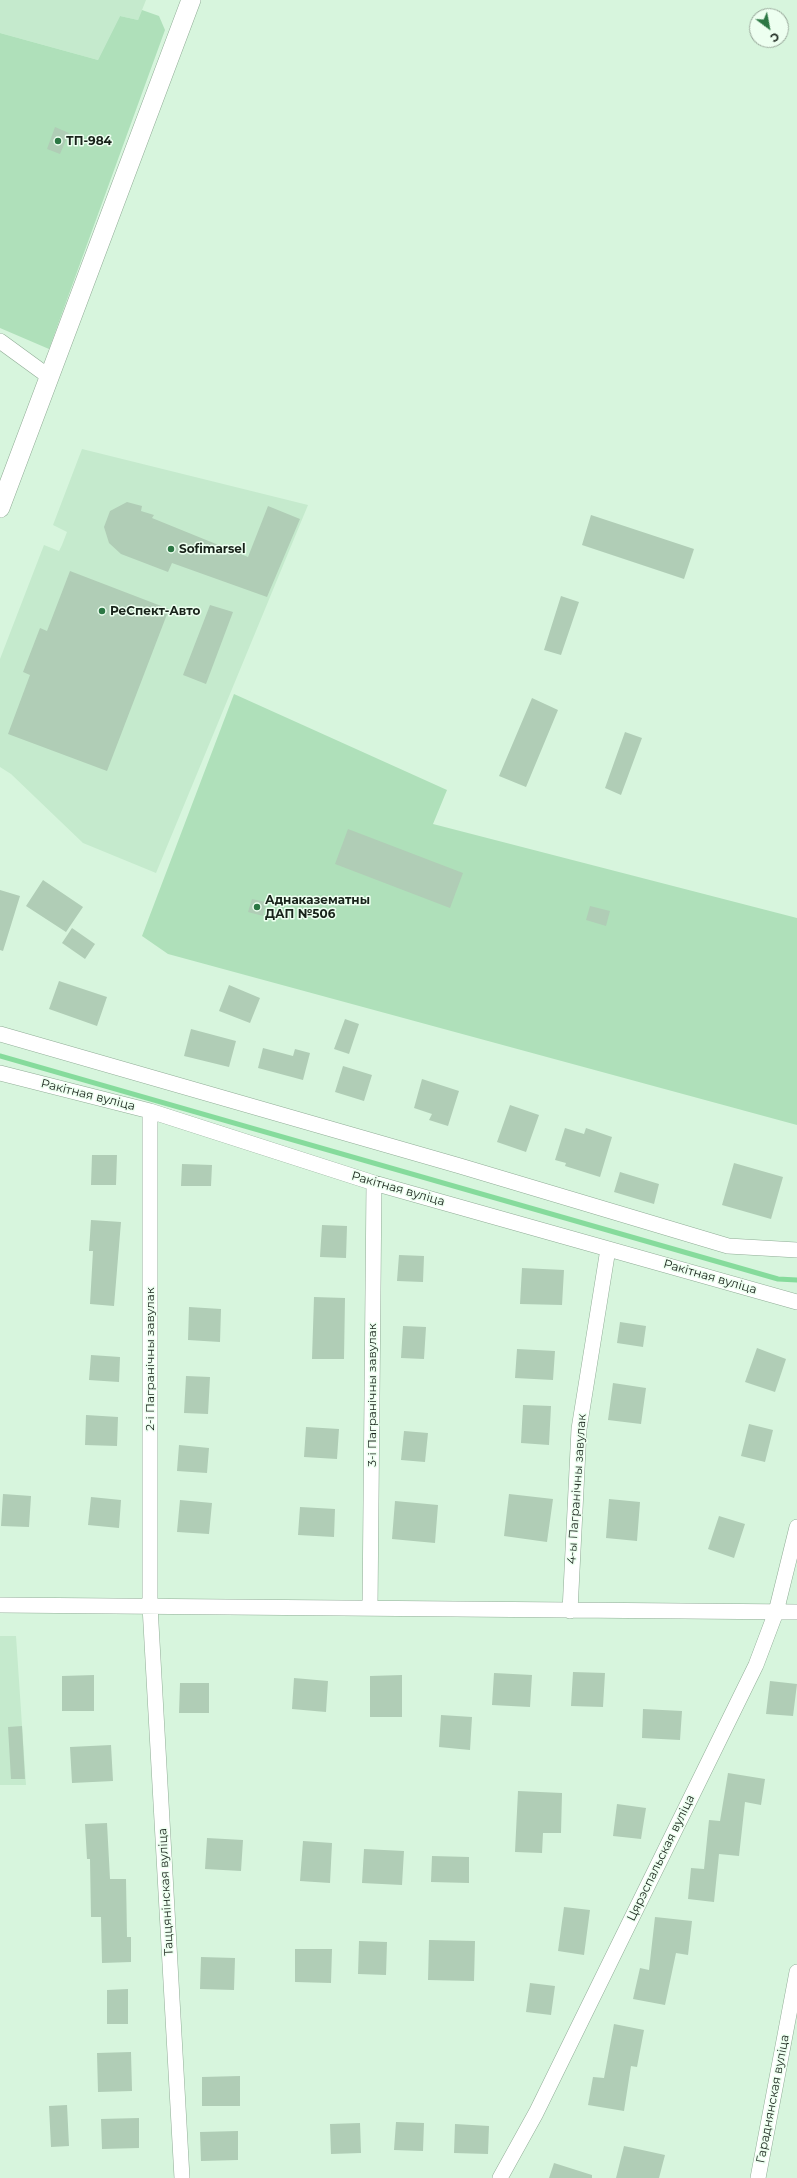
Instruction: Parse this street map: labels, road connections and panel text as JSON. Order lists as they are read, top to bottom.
{
  "streets": {
    "street": [
      "Ракітная вуліца",
      "2-і Пагранічны завулак",
      "3-і Пагранічны завулак",
      "4-ы Пагранічны завулак",
      "Цярэспальская вуліца",
      "Таццянінская вуліца",
      "Гараднянская вуліца"
    ]
  },
  "crossings": [
    ["Ракітная вуліца", "2-і Пагранічны завулак"],
    ["Ракітная вуліца", "3-і Пагранічны завулак"],
    ["Ракітная вуліца", "4-ы Пагранічны завулак"],
    ["2-і Пагранічны завулак", "Таццянінская вуліца"]
  ],
  "places": [
    "ТП-984",
    "Sofimarsel",
    "РеСпект-Авто",
    "Аднаказематны ДАП №506"
  ],
  "north": "bottom right"
}
